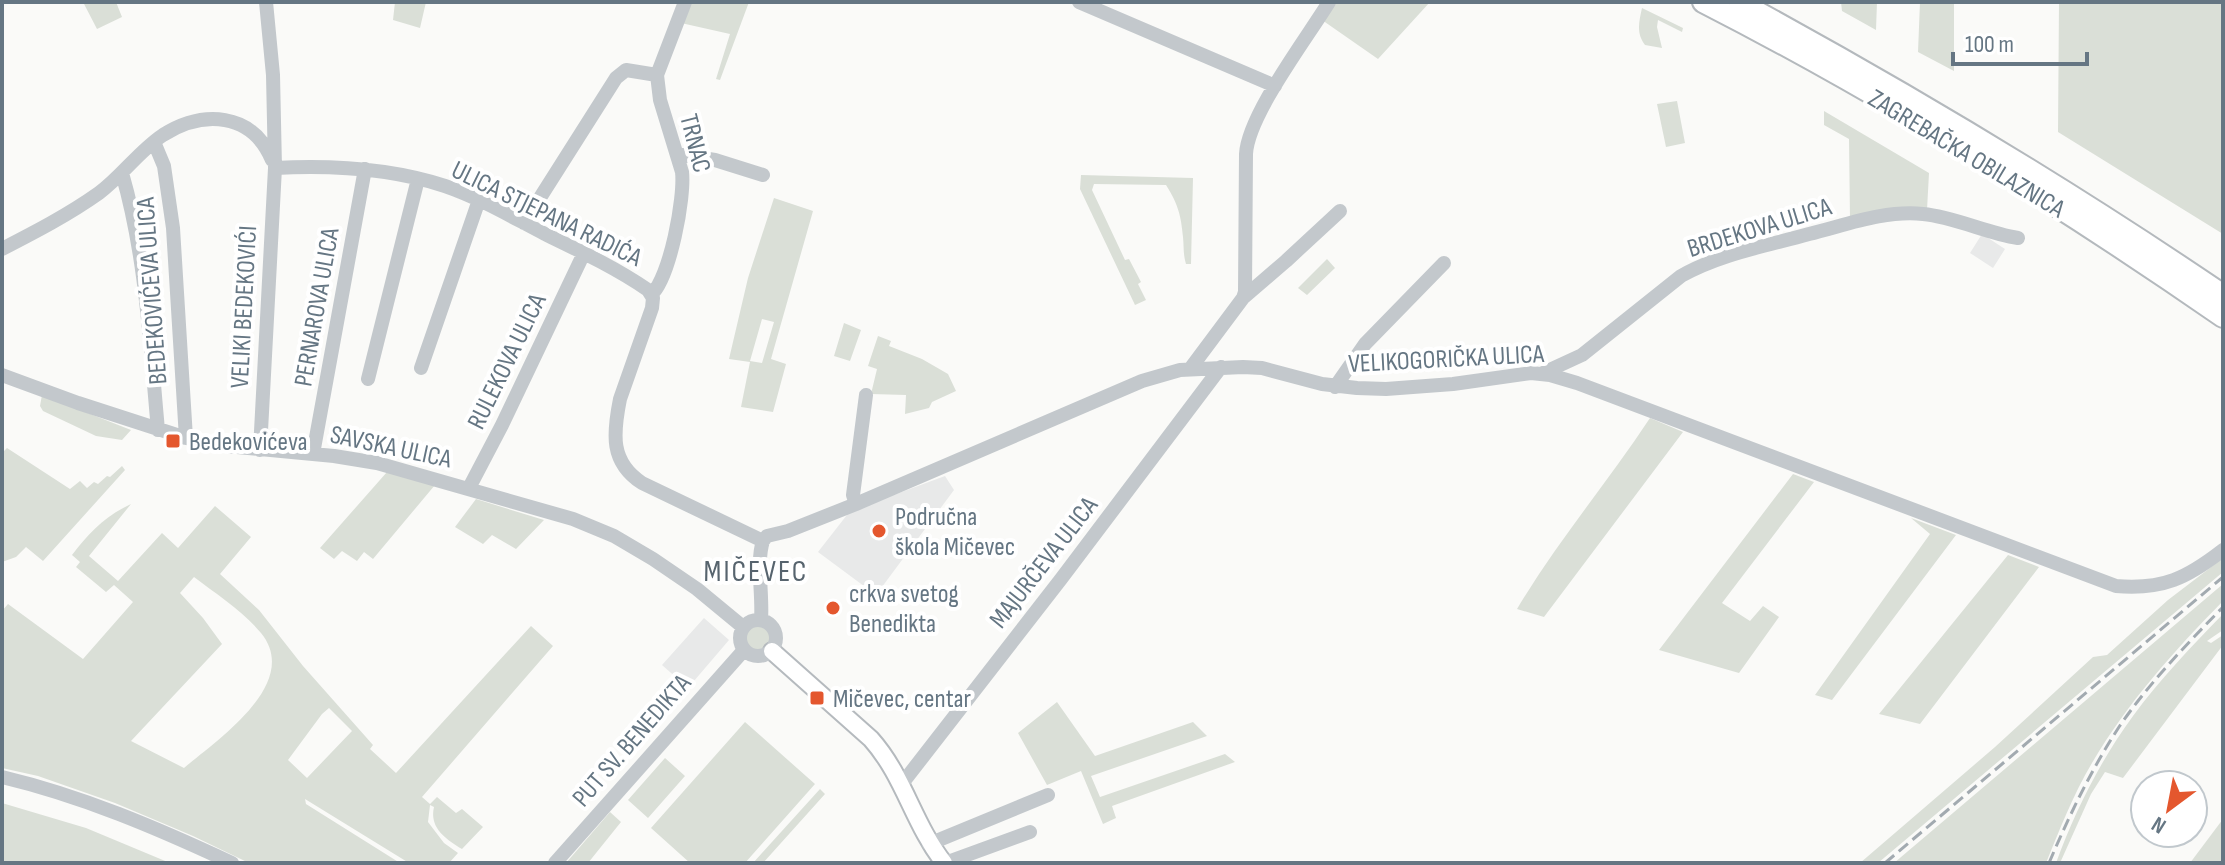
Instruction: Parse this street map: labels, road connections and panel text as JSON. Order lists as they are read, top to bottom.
{
  "streets": {
    "highway": ["ZAGREBAČKA OBILAZNICA"],
    "street": [
      "TRNAC",
      "ULICA STJEPANA RADIĆA",
      "BRDEKOVA ULICA",
      "BEDEKOVIĆEVA ULICA",
      "VELIKI BEDEKOVIĆI",
      "PERNAROVA ULICA",
      "VELIKOGORIČKA ULICA",
      "RULEKOVA ULICA",
      "SAVSKA ULICA",
      "MAJURČEVA ULICA",
      "PUT SV. BENEDIKTA"
    ]
  },
  "crossings": [
    ["TRNAC", "ULICA STJEPANA RADIĆA"],
    ["ULICA STJEPANA RADIĆA", "VELIKI BEDEKOVIĆI"],
    ["ULICA STJEPANA RADIĆA", "PERNAROVA ULICA"],
    ["ULICA STJEPANA RADIĆA", "VELIKOGORIČKA ULICA"],
    ["ULICA STJEPANA RADIĆA", "RULEKOVA ULICA"],
    ["BRDEKOVA ULICA", "VELIKOGORIČKA ULICA"],
    ["BEDEKOVIĆEVA ULICA", "SAVSKA ULICA"],
    ["VELIKI BEDEKOVIĆI", "SAVSKA ULICA"],
    ["PERNAROVA ULICA", "SAVSKA ULICA"],
    ["VELIKOGORIČKA ULICA", "MAJURČEVA ULICA"],
    ["RULEKOVA ULICA", "SAVSKA ULICA"],
    ["SAVSKA ULICA", "PUT SV. BENEDIKTA"]
  ],
  "districts": ["MIČEVEC"],
  "places": {
    "transit": ["Bedekovićeva", "Mičevec, centar"],
    "other": ["Područna škola Mičevec", "crkva svetog Benedikta"]
  },
  "scale_bar": "100 m",
  "north": "bottom left"
}
